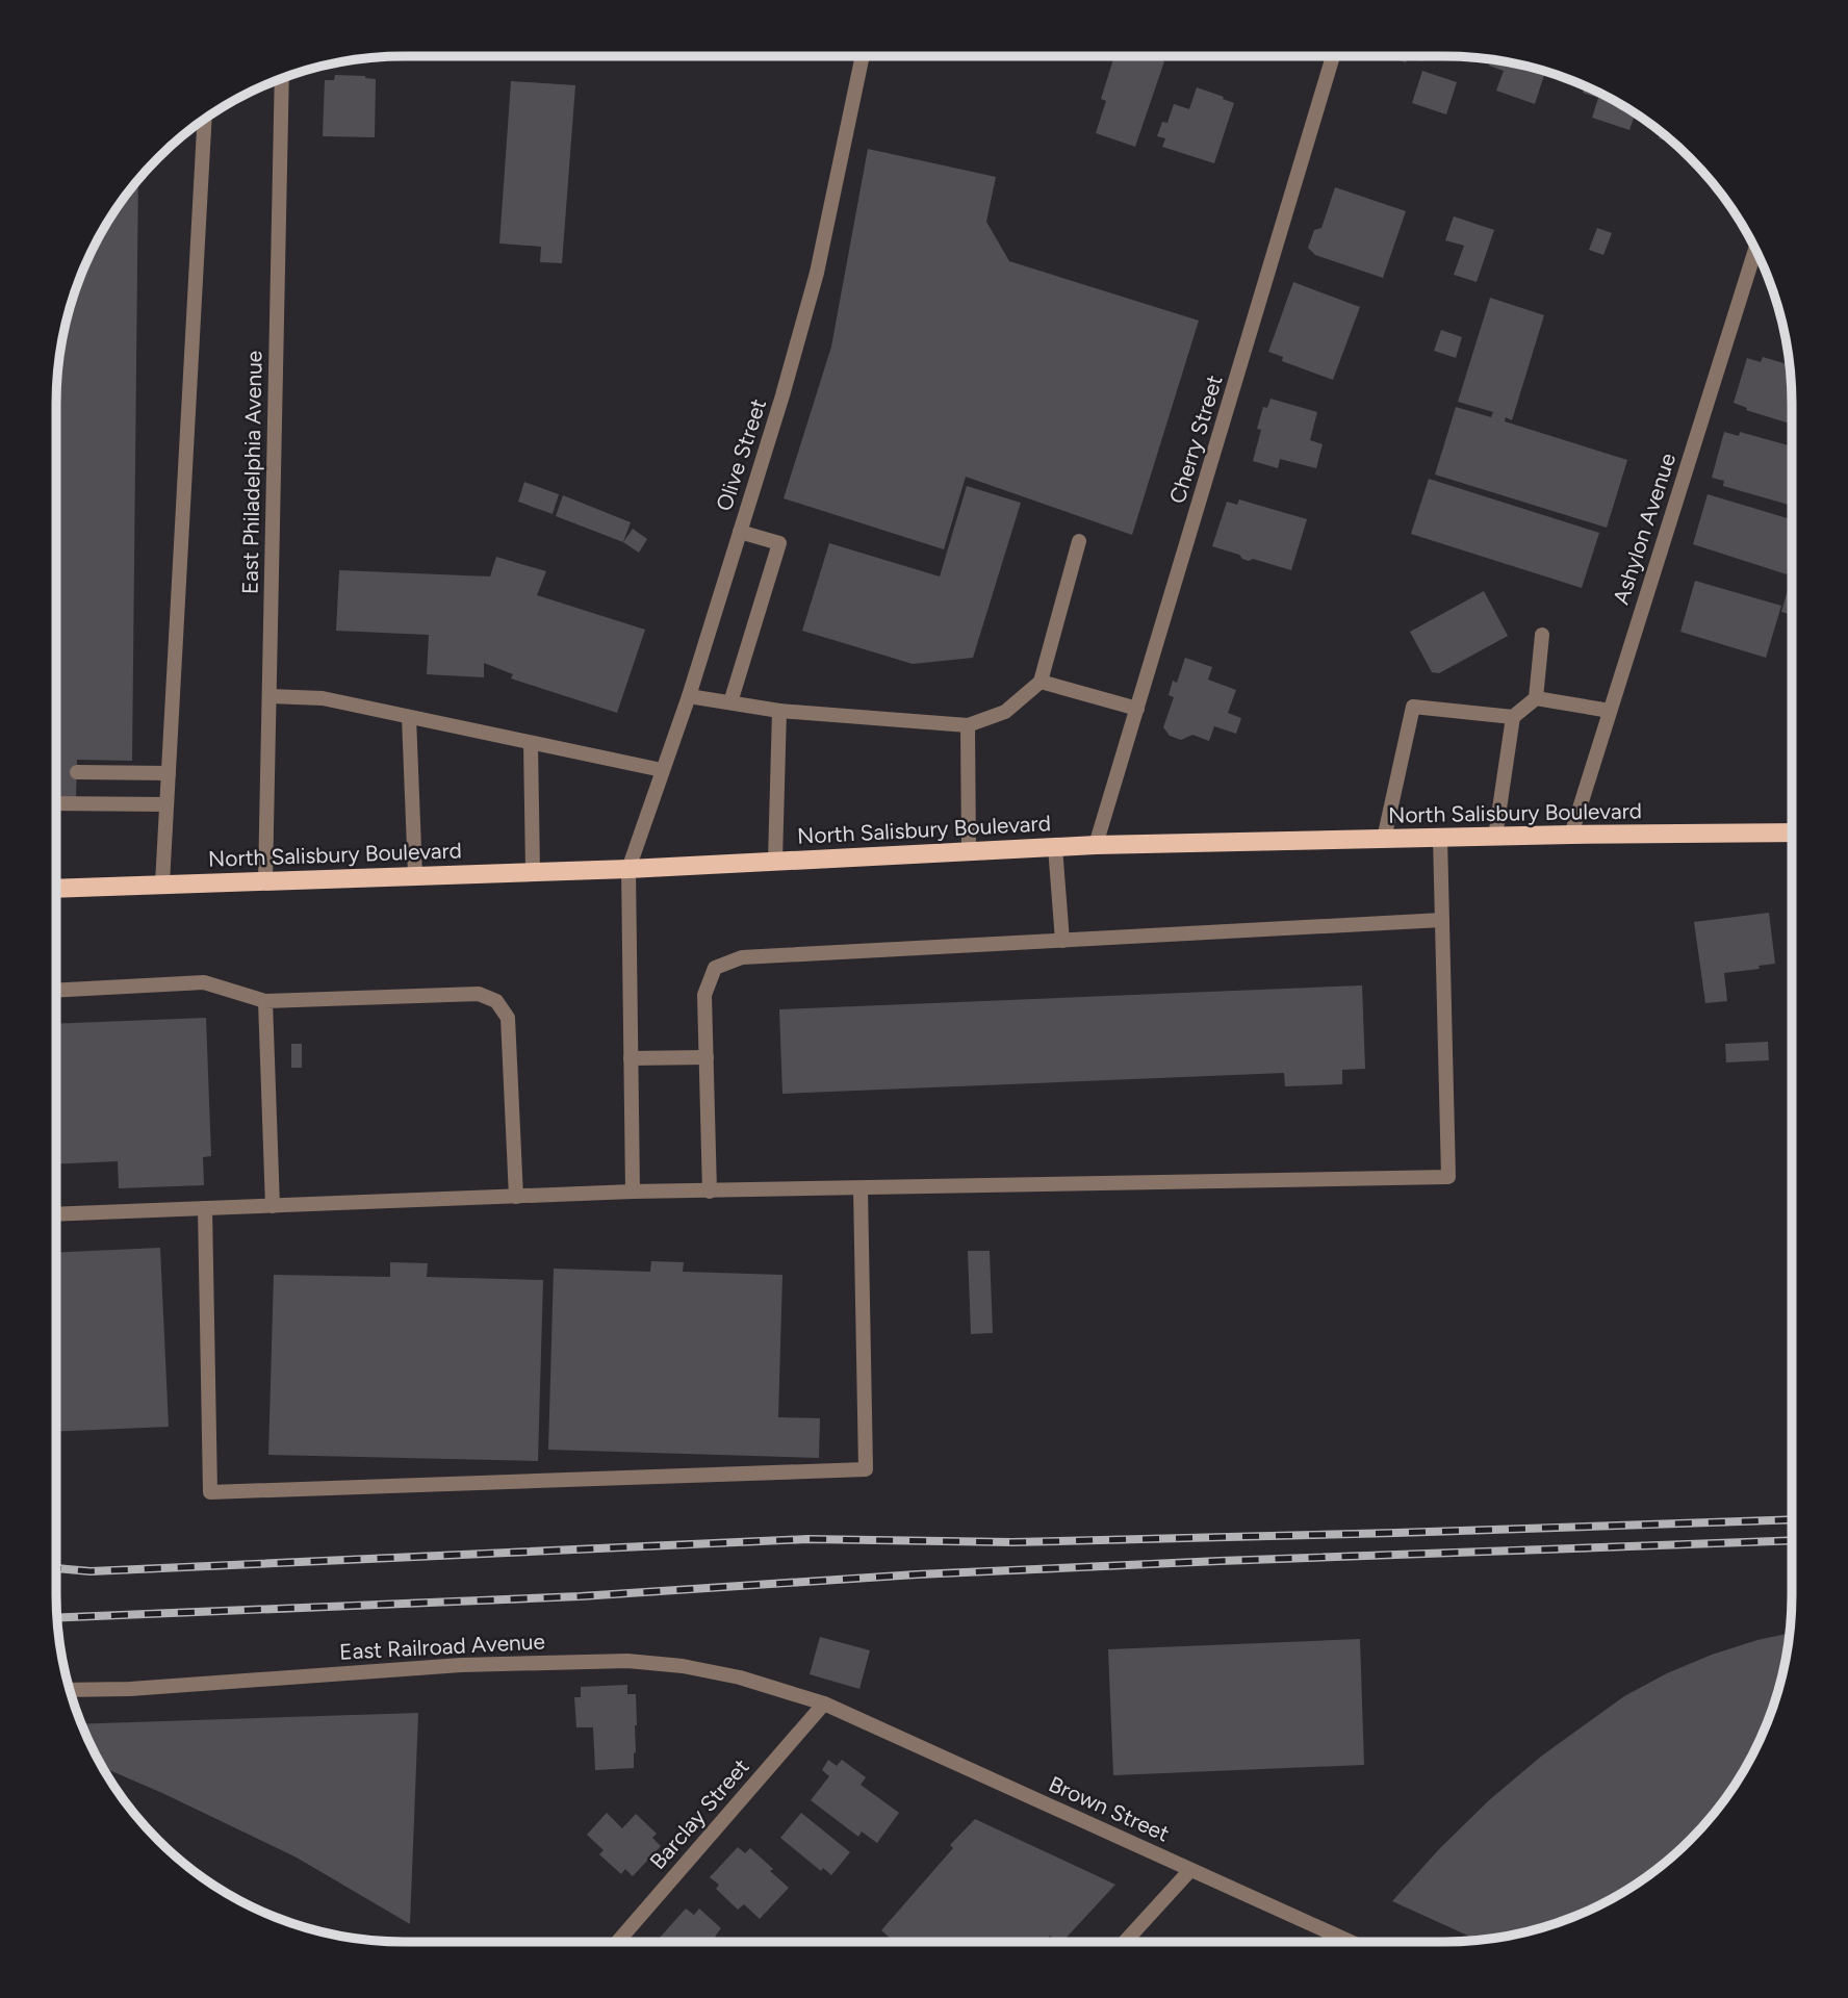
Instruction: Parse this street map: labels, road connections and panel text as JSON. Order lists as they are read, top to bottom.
{
  "streets": {
    "main road": ["North Salisbury Boulevard"],
    "street": [
      "Cherry Street",
      "Olive Street",
      "East Philadelphia Avenue",
      "Ashylon Avenue",
      "East Railroad Avenue",
      "Brown Street",
      "Barclay Street"
    ]
  },
  "crossings": [
    ["Cherry Street", "North Salisbury Boulevard"],
    ["Olive Street", "North Salisbury Boulevard"],
    ["East Philadelphia Avenue", "North Salisbury Boulevard"],
    ["Ashylon Avenue", "North Salisbury Boulevard"],
    ["East Railroad Avenue", "Brown Street"],
    ["East Railroad Avenue", "Barclay Street"],
    ["Brown Street", "Barclay Street"]
  ]
}
